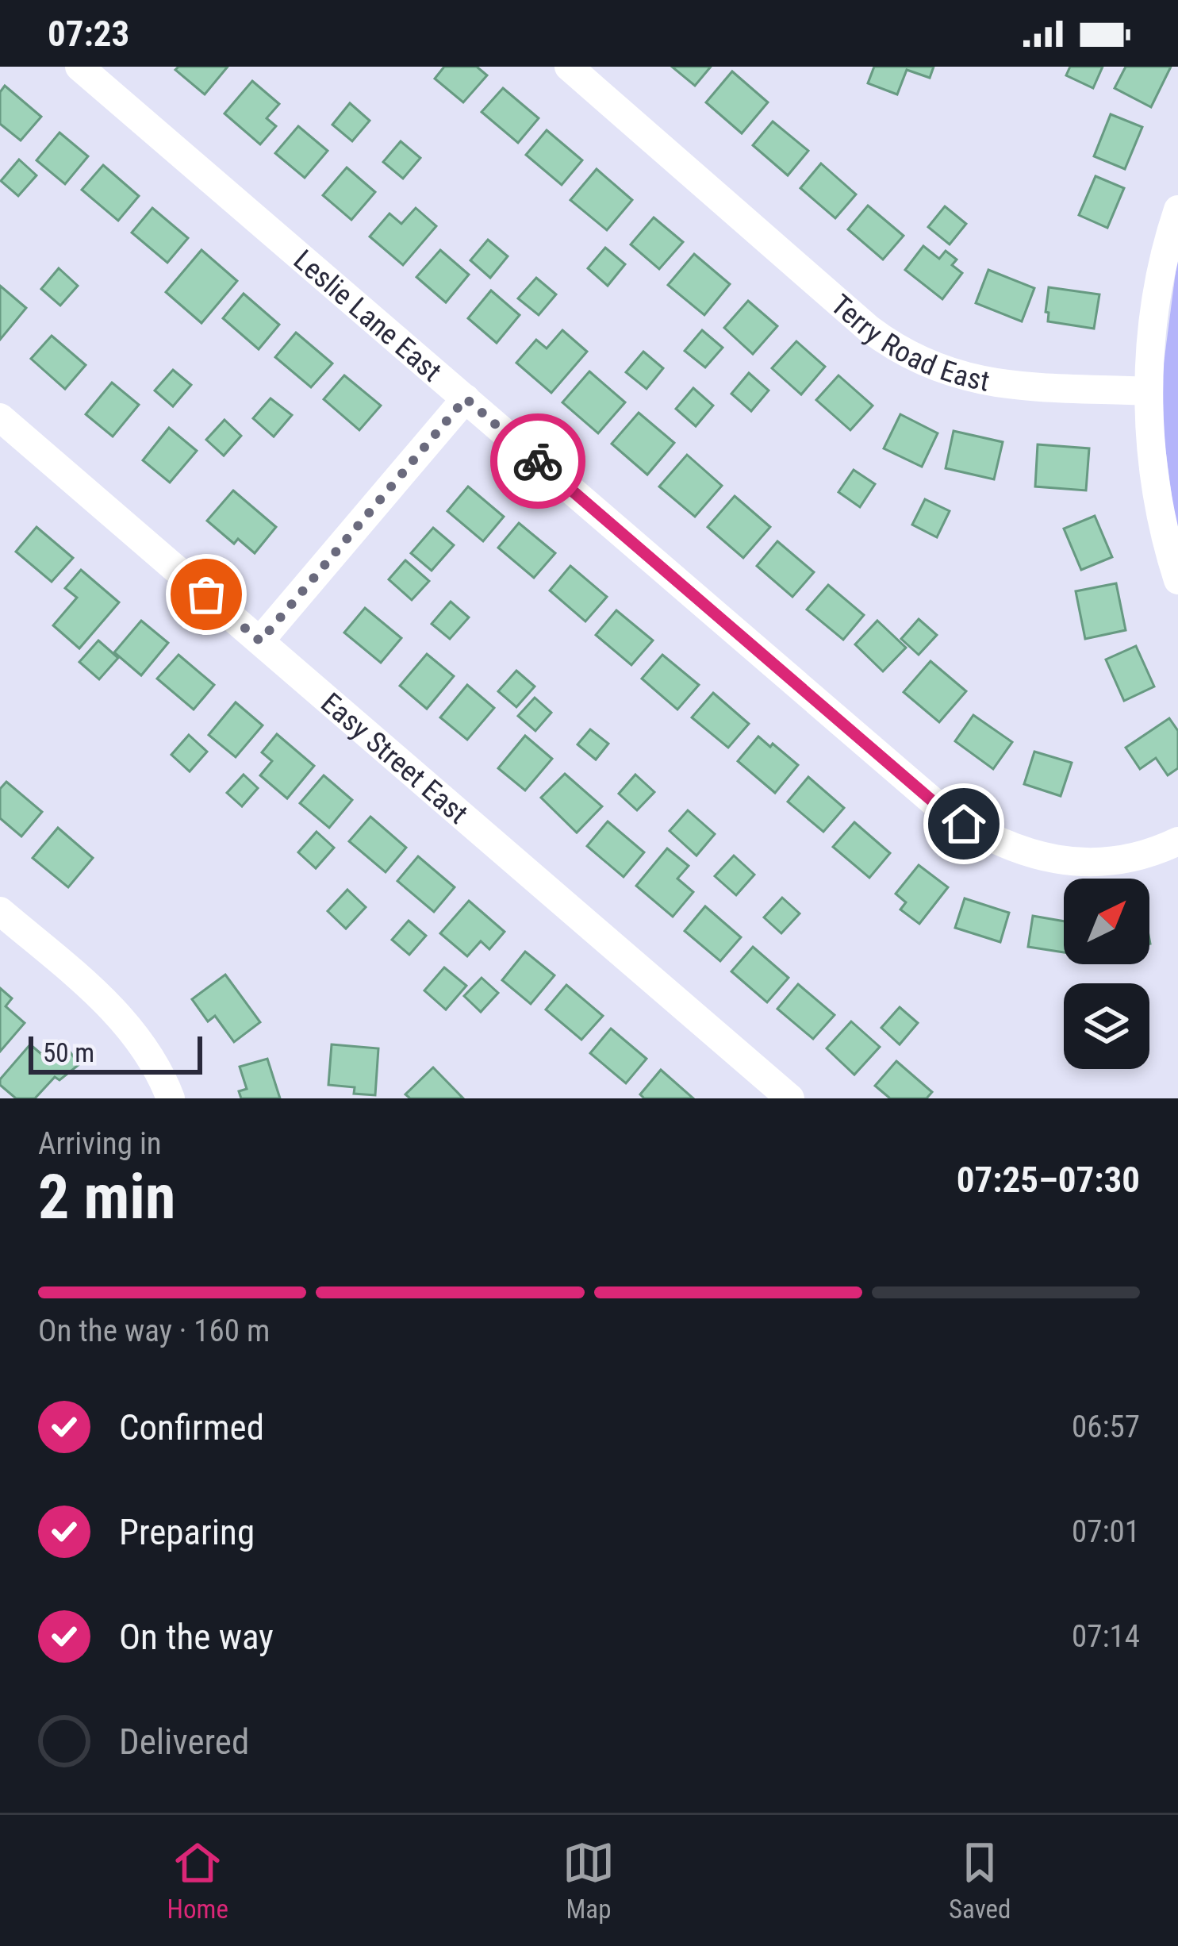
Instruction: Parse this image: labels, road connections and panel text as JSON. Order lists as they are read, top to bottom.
{
  "streets": {
    "street": ["Leslie Lane East", "Terry Road East", "Easy Street East"]
  },
  "scale_bar": "50 m",
  "north": "top right",
  "page": {
    "status": "07:23",
    "scale": "50 m",
    "heading": ["2 min", "Arriving in", "07:25–07:30"],
    "bar": "On the way · 160 m",
    "list": [
      ["Confirmed", "06:57"],
      ["Preparing", "07:01"],
      ["On the way", "07:14"],
      "Delivered"
    ],
    "tabs": ["Home", "Map", "Saved"]
  }
}
